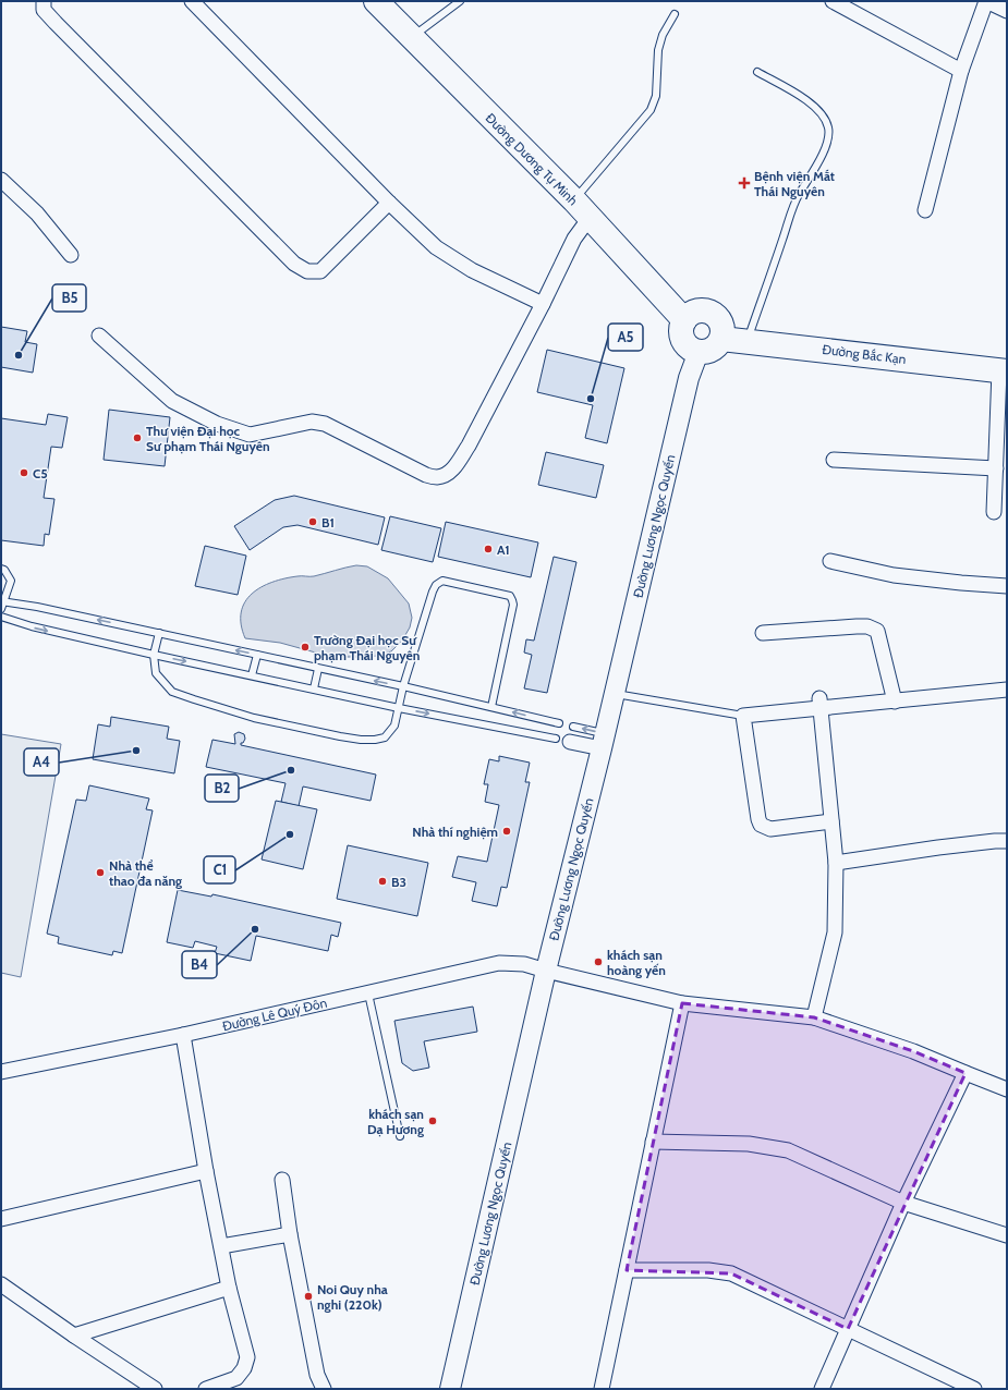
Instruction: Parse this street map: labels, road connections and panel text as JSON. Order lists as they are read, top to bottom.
{
  "streets": {
    "highway": ["Đường Dương Tự Minh", "Đường Bắc Kạn"],
    "main road": ["Đường Lương Ngọc Quyến"],
    "street": ["Đường Lê Quý Đôn"]
  },
  "crossings": [
    ["Đường Dương Tự Minh", "Đường Bắc Kạn"],
    ["Đường Dương Tự Minh", "Đường Lương Ngọc Quyến"],
    ["Đường Bắc Kạn", "Đường Lương Ngọc Quyến"],
    ["Đường Lương Ngọc Quyến", "Đường Lê Quý Đôn"]
  ],
  "places": {
    "health": ["Bệnh viện Mắt Thái Nguyên"],
    "other": [
      "B5",
      "A5",
      "Thư viện Đại học Sư phạm Thái Nguyên",
      "C5",
      "B1",
      "A1",
      "Trường Đại học Sư phạm Thái Nguyên",
      "A4",
      "B2",
      "Nhà thí nghiệm",
      "C1",
      "Nhà thể thao đa năng",
      "B3",
      "B4",
      "khách sạn hoàng yến",
      "khách sạn Dạ Hương",
      "Noi Quy nha nghi (220k)"
    ]
  }
}
